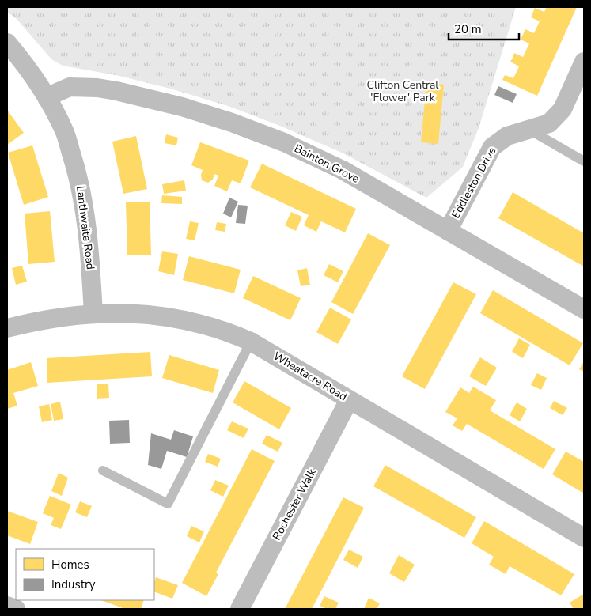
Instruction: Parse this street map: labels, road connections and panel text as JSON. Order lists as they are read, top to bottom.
{
  "streets": {
    "street": [
      "Bainton Grove",
      "Eddleston Drive",
      "Lanthwaite Road",
      "Wheatacre Road",
      "Rochester Walk"
    ]
  },
  "crossings": [
    ["Bainton Grove", "Eddleston Drive"],
    ["Bainton Grove", "Lanthwaite Road"],
    ["Lanthwaite Road", "Wheatacre Road"],
    ["Wheatacre Road", "Rochester Walk"]
  ],
  "parks": ["Clifton Central 'Flower' Park"],
  "legend": ["Homes", "Industry"],
  "scale_bar": "20 m"
}
